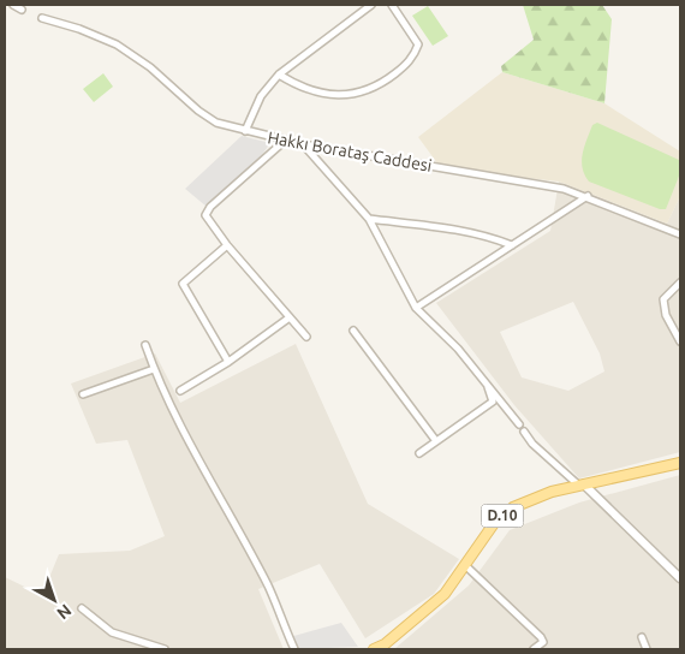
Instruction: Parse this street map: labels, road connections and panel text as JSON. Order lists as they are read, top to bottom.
{
  "streets": {
    "main road": ["D.10"],
    "street": ["Hakkı Borataş Caddesi"]
  },
  "north": "bottom right"
}
